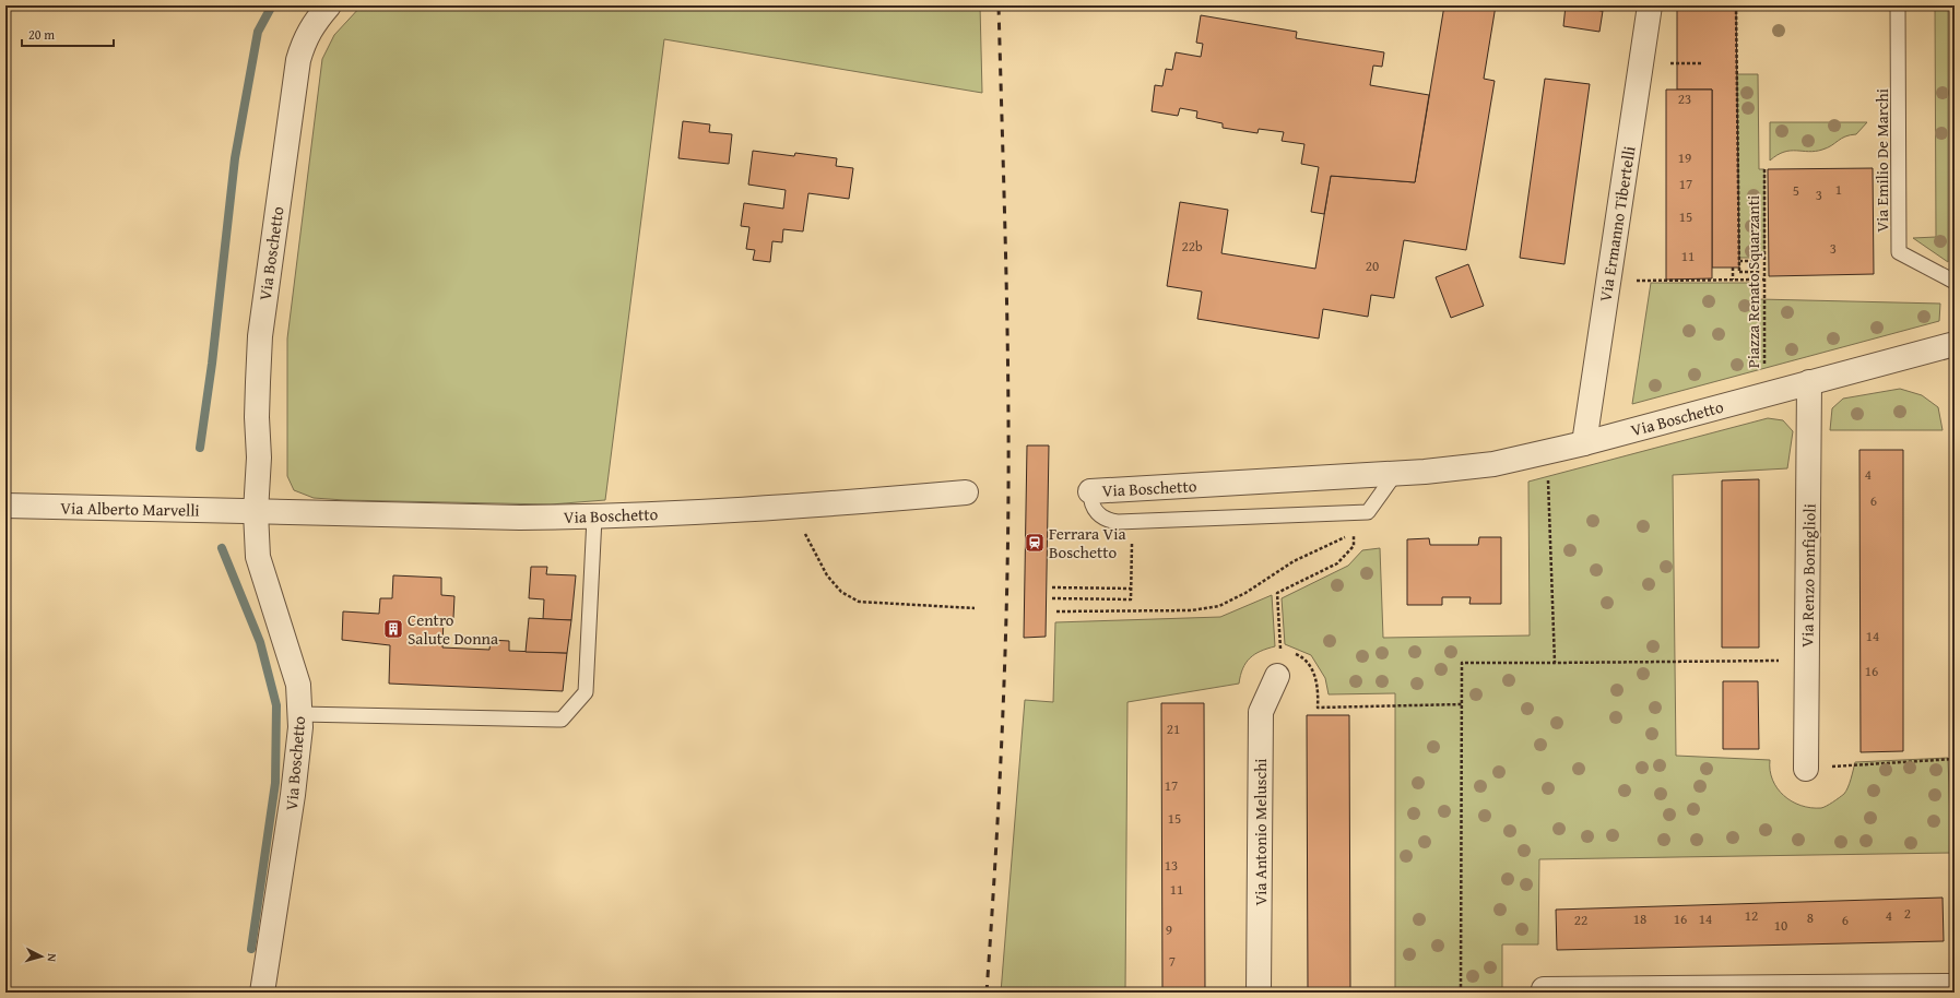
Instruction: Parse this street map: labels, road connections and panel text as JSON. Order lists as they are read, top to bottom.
{
  "streets": {
    "street": [
      "Via Ermanno Tibertelli",
      "Via Boschetto",
      "Via Alberto Marvelli",
      "Via Renzo Bonfiglioli",
      "Via Antonio Meluschi"
    ],
    "lane": ["Via Emilio De Marchi"],
    "path": ["Piazza Renato Squarzanti"]
  },
  "crossings": [
    ["Via Ermanno Tibertelli", "Via Boschetto"],
    ["Via Boschetto", "Piazza Renato Squarzanti"],
    ["Via Boschetto", "Via Alberto Marvelli"],
    ["Via Boschetto", "Via Renzo Bonfiglioli"]
  ],
  "places": {
    "station": ["Ferrara Via Boschetto"],
    "building": ["Centro Salute Donna"]
  },
  "house_numbers": [
    "23",
    "19",
    "17",
    "1",
    "5",
    "3",
    "15",
    "22b",
    "3",
    "11",
    "20",
    "4",
    "6",
    "14",
    "16",
    "21",
    "17",
    "15",
    "13",
    "11",
    "2",
    "12",
    "4",
    "8",
    "18",
    "16",
    "14",
    "22",
    "6",
    "10",
    "9",
    "7"
  ],
  "scale_bar": "20 m",
  "north": "right"
}
